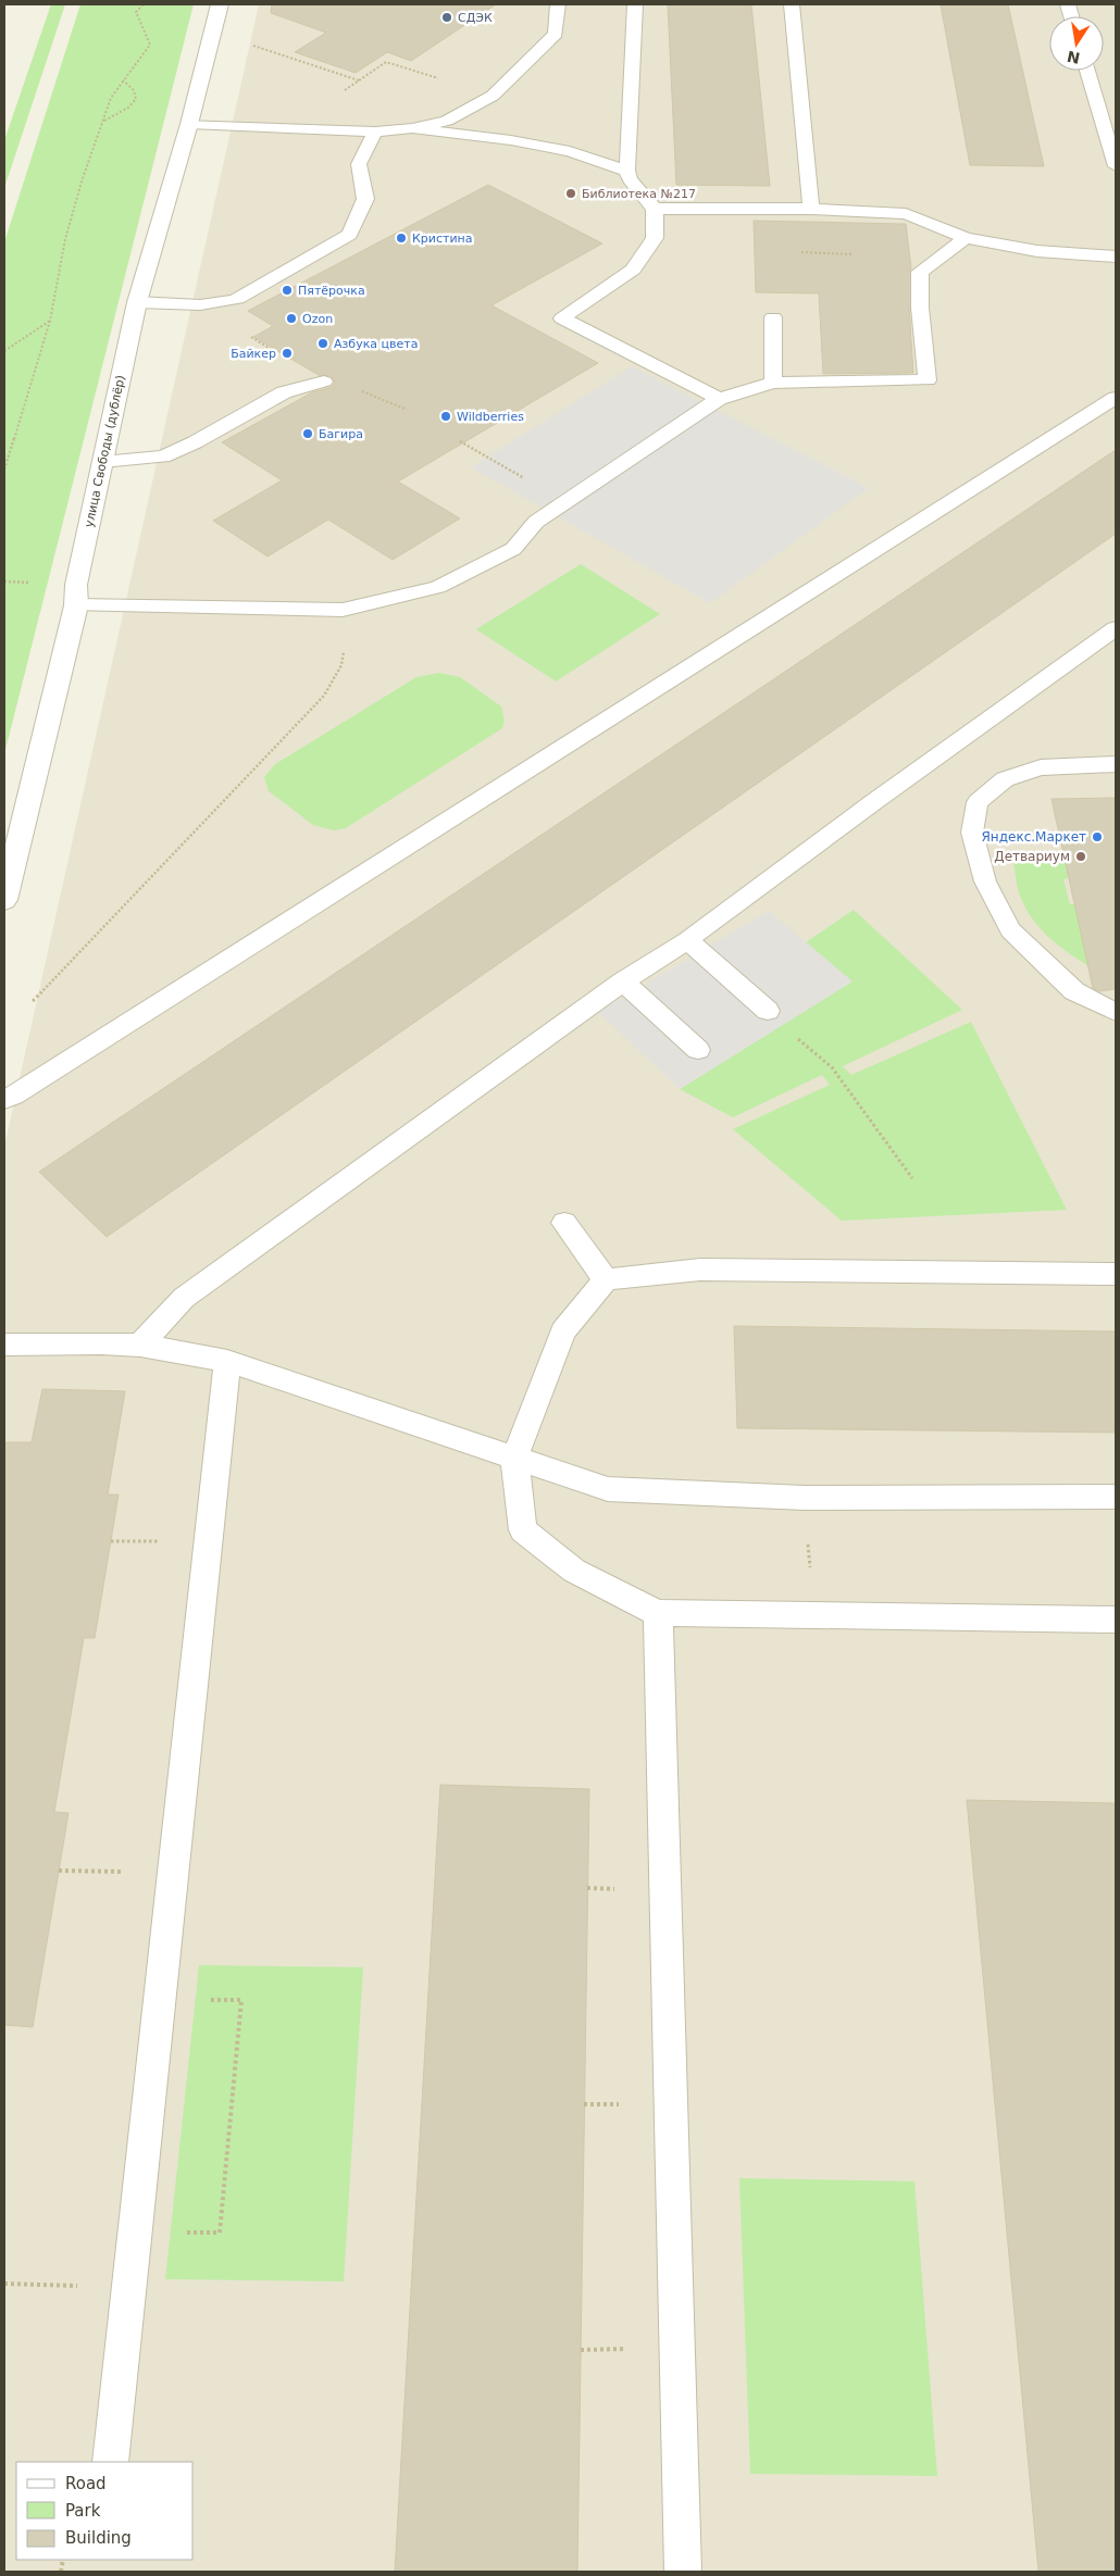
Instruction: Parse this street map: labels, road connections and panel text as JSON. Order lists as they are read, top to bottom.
{
  "streets": {
    "street": ["улица Свободы (дублёр)"]
  },
  "places": [
    "СДЭК",
    "Библиотека №217",
    "Кристина",
    "Пятёрочка",
    "Ozon",
    "Азбука цвета",
    "Байкер",
    "Wildberries",
    "Багира",
    "Яндекс.Маркет",
    "Детвариум"
  ],
  "legend": ["Road", "Park", "Building"],
  "north": "bottom"
}
